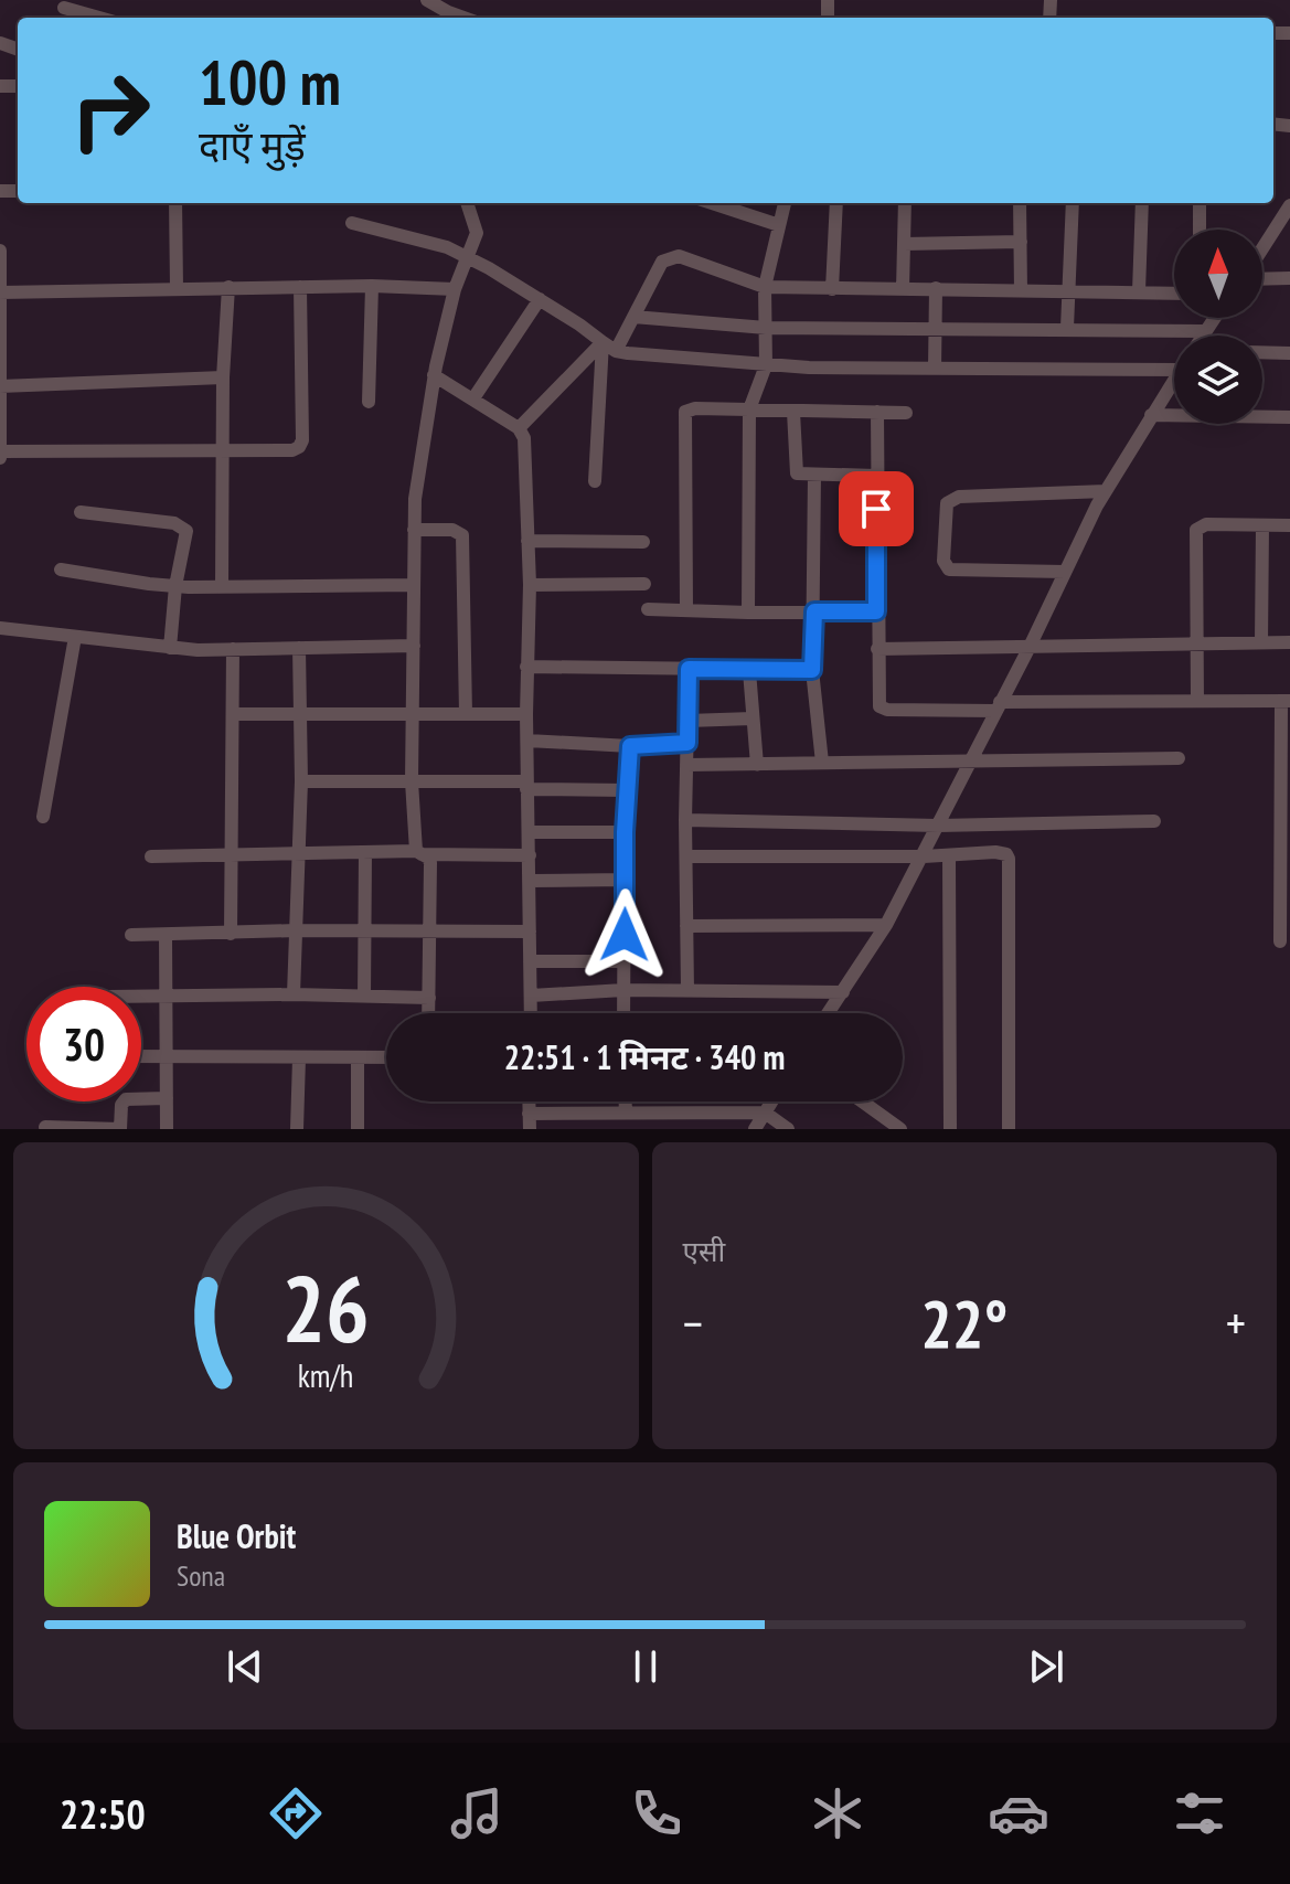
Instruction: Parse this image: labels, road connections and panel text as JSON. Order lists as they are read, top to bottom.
{
  "north": "top",
  "page": {
    "turn": ["100 m", "दाएँ मुड़ें"],
    "limit": "30",
    "trip": "22:51 · 1 मिनट · 340 m",
    "tile": "एसी",
    "heat": ["−", "22°", "+"],
    "song": ["Blue Orbit", "Sona"],
    "tabs": "22:50",
    "gauge": ["26", "km/h"]
  }
}
